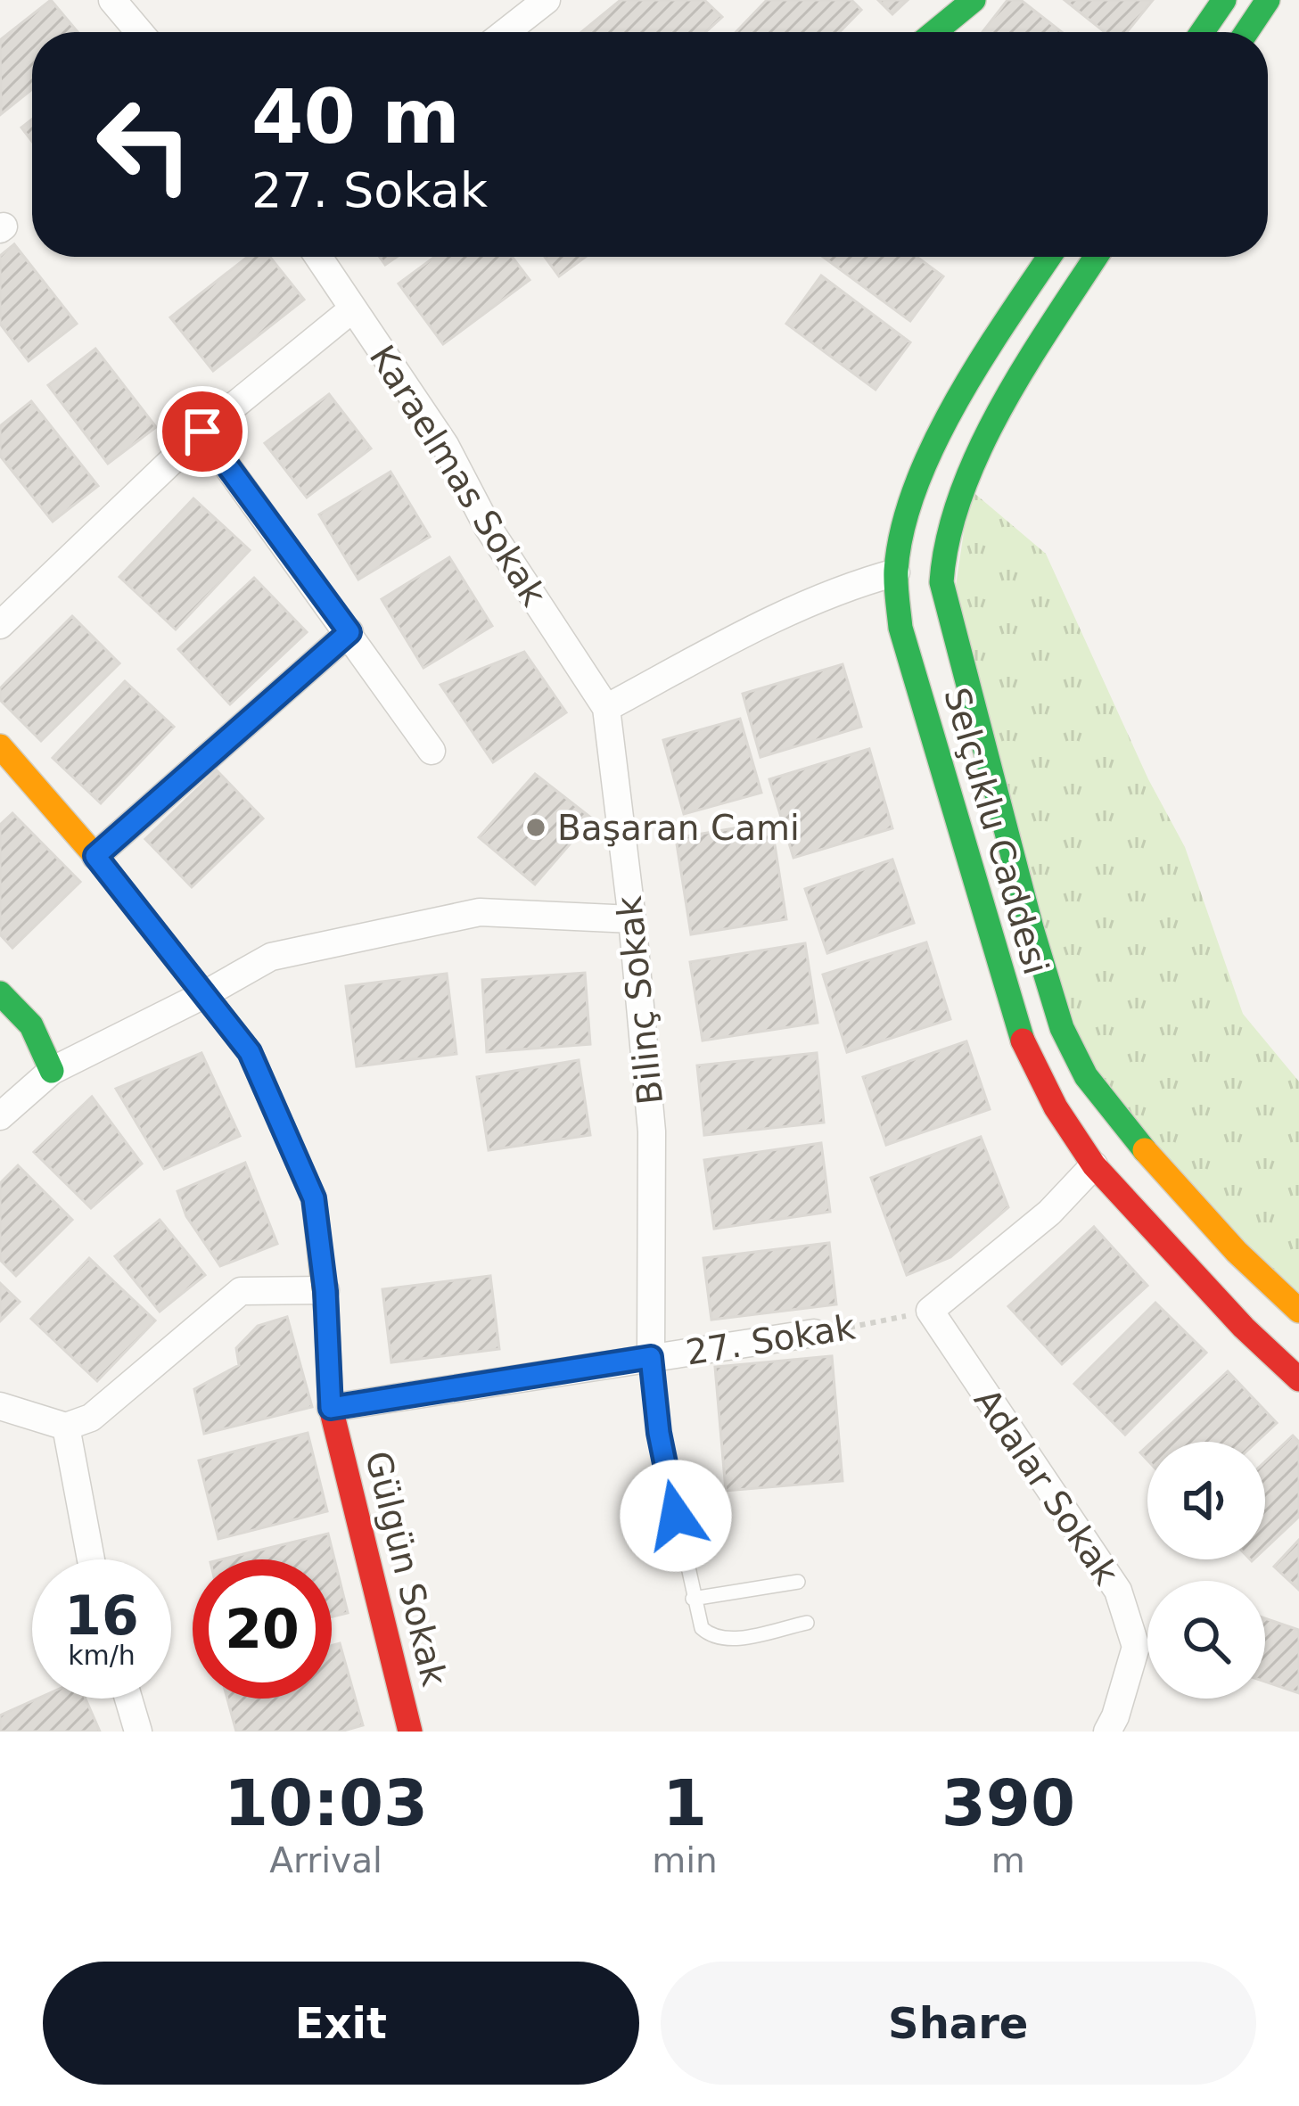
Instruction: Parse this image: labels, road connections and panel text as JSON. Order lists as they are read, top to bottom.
{
  "streets": {
    "main road": ["Selçuklu Caddesi", "Gülgün Sokak"],
    "street": [
      "Karaelmas Sokak",
      "Bilinç Sokak",
      "27. Sokak",
      "Adalar Sokak"
    ]
  },
  "crossings": [
    ["Karaelmas Sokak", "Bilinç Sokak"],
    ["Bilinç Sokak", "27. Sokak"],
    ["27. Sokak", "Adalar Sokak"],
    ["27. Sokak", "Gülgün Sokak"]
  ],
  "places": ["Başaran Cami"],
  "page": {
    "turn": ["40 m", "27. Sokak"],
    "speed": "16 km/h",
    "limit": "20",
    "eta": [
      "10:03",
      "Arrival",
      "1",
      "min",
      "390",
      "m"
    ],
    "buttons": ["Exit", "Share"]
  }
}
